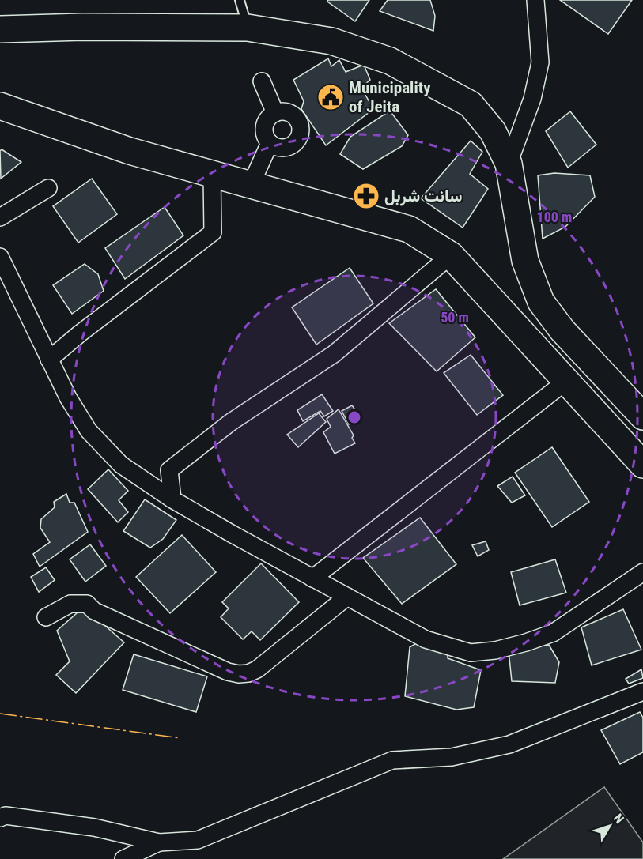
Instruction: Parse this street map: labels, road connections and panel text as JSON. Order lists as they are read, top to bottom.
{
  "places": {
    "public building": ["Municipality of Jeita"],
    "pharmacy": ["سانت شربل"]
  },
  "north": "top right",
  "rings": ["100 m", "50 m"]
}
